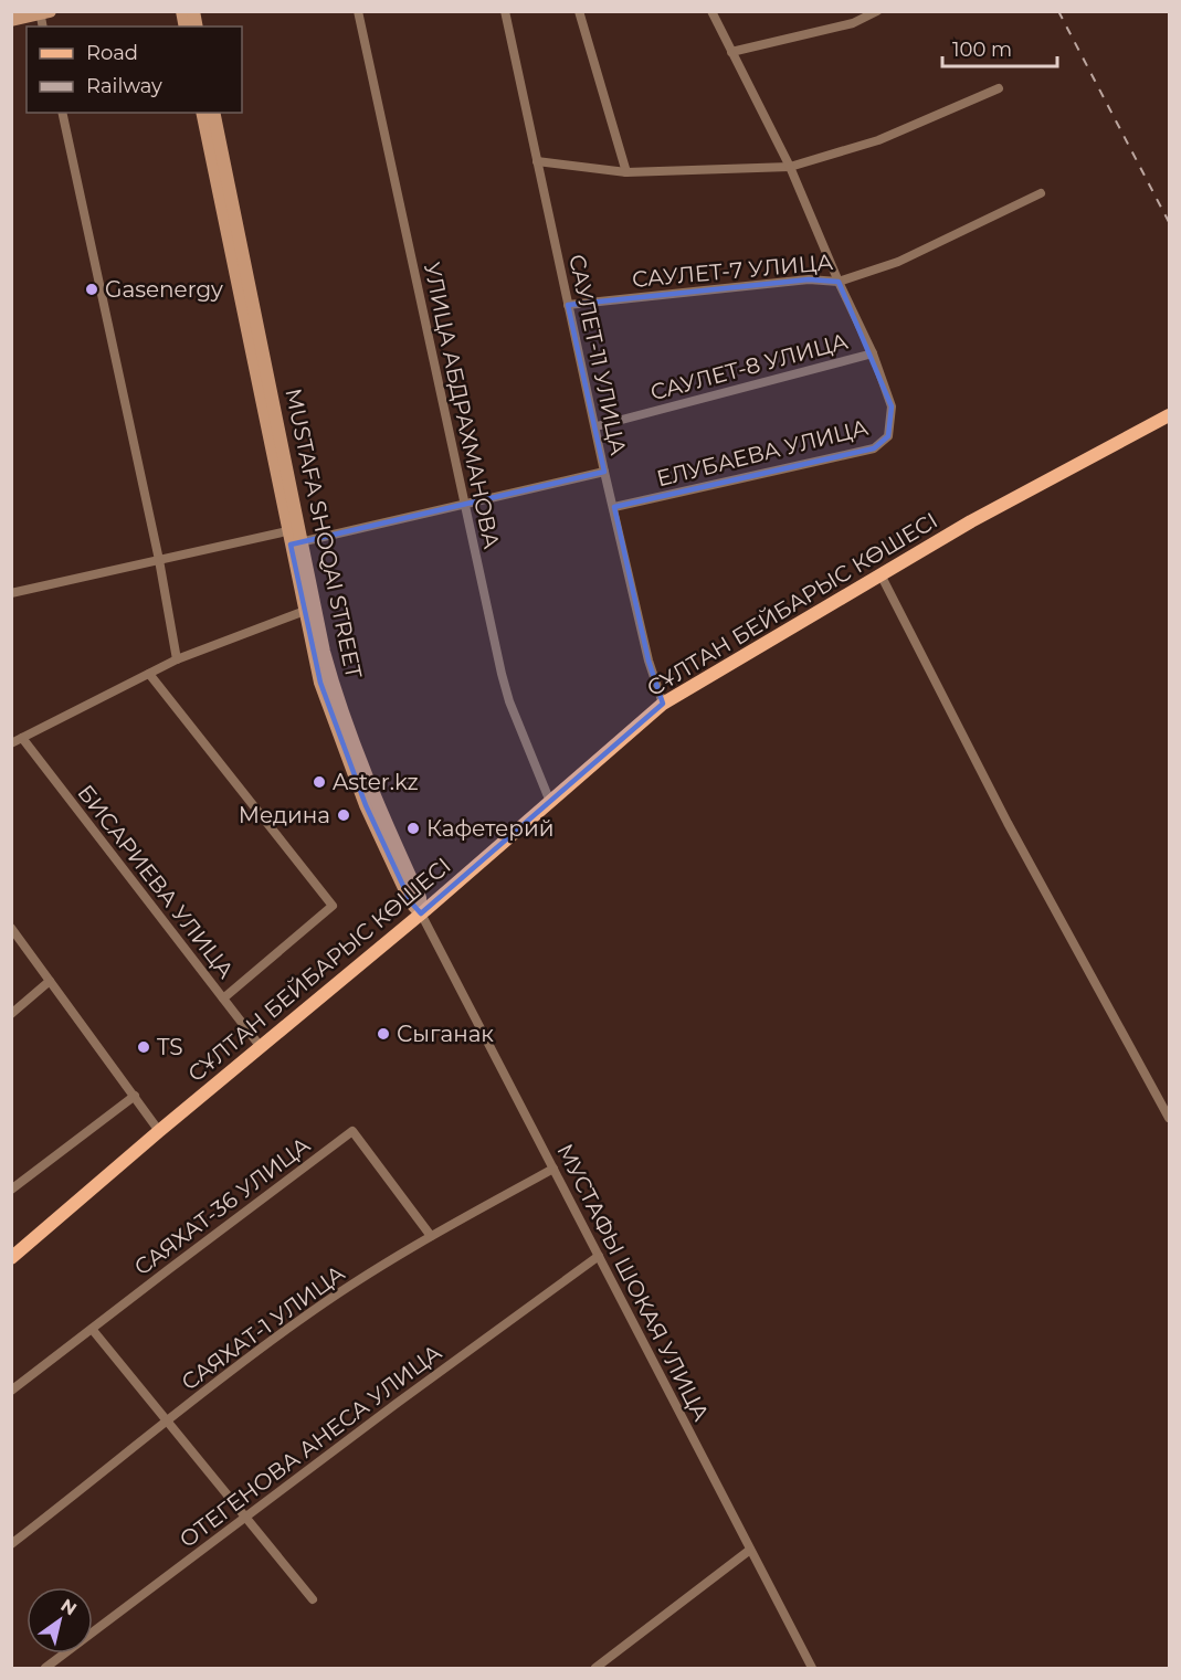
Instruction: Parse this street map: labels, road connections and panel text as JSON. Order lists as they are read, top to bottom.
{
  "streets": {
    "main road": ["СҰЛТАН БЕЙБАРЫС КӨШЕСІ"],
    "street": [
      "САУЛЕТ-7 УЛИЦА",
      "САУЛЕТ-11 УЛИЦА",
      "САУЛЕТ-8 УЛИЦА",
      "УЛИЦА АБДРАХМАНОВА",
      "ЕЛУБАЕВА УЛИЦА",
      "MUSTAFA SHOQAI STREET",
      "БИСАРИЕВА УЛИЦА",
      "САЯХАТ-36 УЛИЦА",
      "МУСТАФЫ ШОКАЯ УЛИЦА",
      "САЯХАТ-1 УЛИЦА",
      "ОТЕГЕНОВА АНЕСА УЛИЦА"
    ]
  },
  "crossings": [
    ["САУЛЕТ-7 УЛИЦА", "САУЛЕТ-11 УЛИЦА"],
    ["САУЛЕТ-11 УЛИЦА", "САУЛЕТ-8 УЛИЦА"],
    ["САУЛЕТ-11 УЛИЦА", "ЕЛУБАЕВА УЛИЦА"],
    ["САУЛЕТ-11 УЛИЦА", "СҰЛТАН БЕЙБАРЫС КӨШЕСІ"],
    ["САУЛЕТ-8 УЛИЦА", "ЕЛУБАЕВА УЛИЦА"],
    ["УЛИЦА АБДРАХМАНОВА", "СҰЛТАН БЕЙБАРЫС КӨШЕСІ"],
    ["MUSTAFA SHOQAI STREET", "СҰЛТАН БЕЙБАРЫС КӨШЕСІ"],
    ["MUSTAFA SHOQAI STREET", "МУСТАФЫ ШОКАЯ УЛИЦА"],
    ["СҰЛТАН БЕЙБАРЫС КӨШЕСІ", "БИСАРИЕВА УЛИЦА"],
    ["СҰЛТАН БЕЙБАРЫС КӨШЕСІ", "МУСТАФЫ ШОКАЯ УЛИЦА"],
    ["САЯХАТ-36 УЛИЦА", "САЯХАТ-1 УЛИЦА"],
    ["МУСТАФЫ ШОКАЯ УЛИЦА", "САЯХАТ-1 УЛИЦА"],
    ["МУСТАФЫ ШОКАЯ УЛИЦА", "ОТЕГЕНОВА АНЕСА УЛИЦА"]
  ],
  "places": [
    "Gasenergy",
    "Aster.kz",
    "Медина",
    "Кафетерий",
    "Сыганак",
    "TS"
  ],
  "legend": ["Road", "Railway"],
  "scale_bar": "100 m",
  "north": "top right"
}
